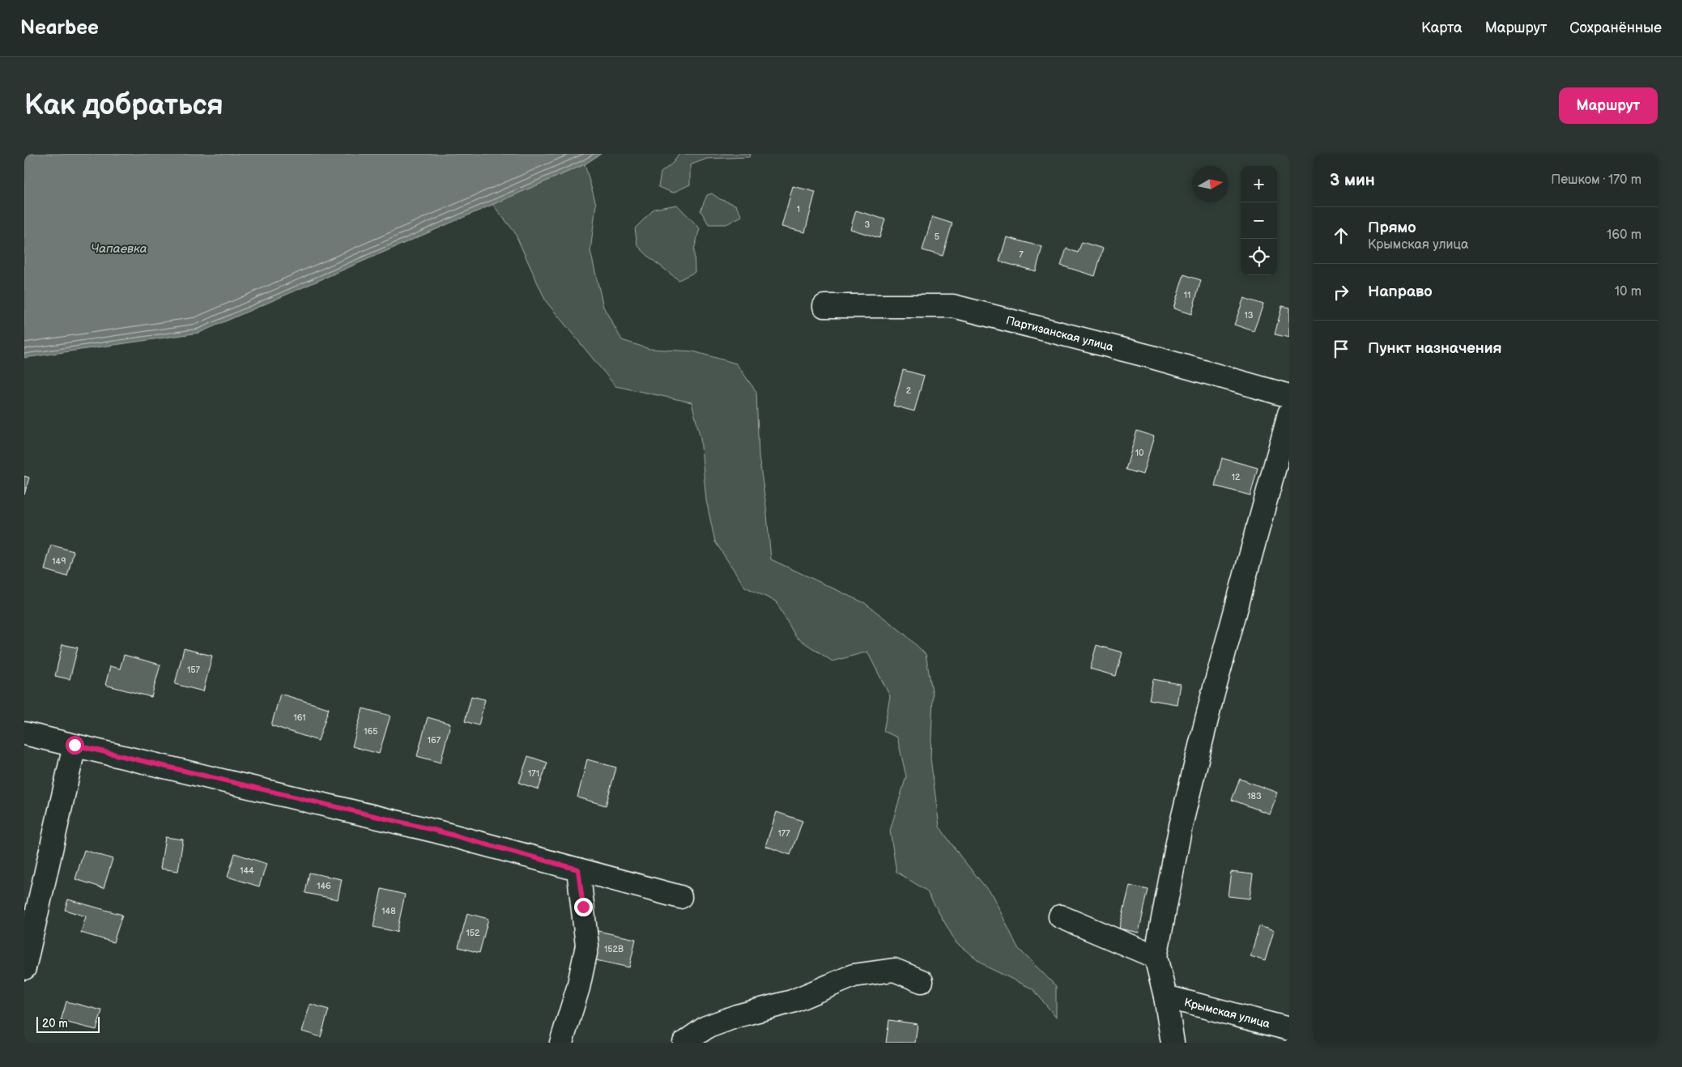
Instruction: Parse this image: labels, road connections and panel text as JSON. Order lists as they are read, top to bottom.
{
  "streets": {
    "street": ["Партизанская улица", "Крымская улица"]
  },
  "water": ["Чапаевка"],
  "house_numbers": [
    "1",
    "3",
    "5",
    "7",
    "11",
    "13",
    "2",
    "10",
    "12",
    "149",
    "157",
    "161",
    "165",
    "167",
    "171",
    "183",
    "177",
    "144",
    "146",
    "148",
    "152",
    "152В"
  ],
  "scale_bar": "20 m",
  "north": "right",
  "page": {
    "header": "Nearbee",
    "nav": ["Карта", "Маршрут", "Сохранённые"],
    "buttons": "Маршрут",
    "title": "Как добраться",
    "heading": ["3 мин", "Пешком · 170 m"],
    "map_buttons": ["+", "−"],
    "list": [
      ["Прямо", "Крымская улица", "160 m"],
      ["Направо", "10 m"],
      "Пункт назначения"
    ],
    "scale": "20 m"
  }
}
